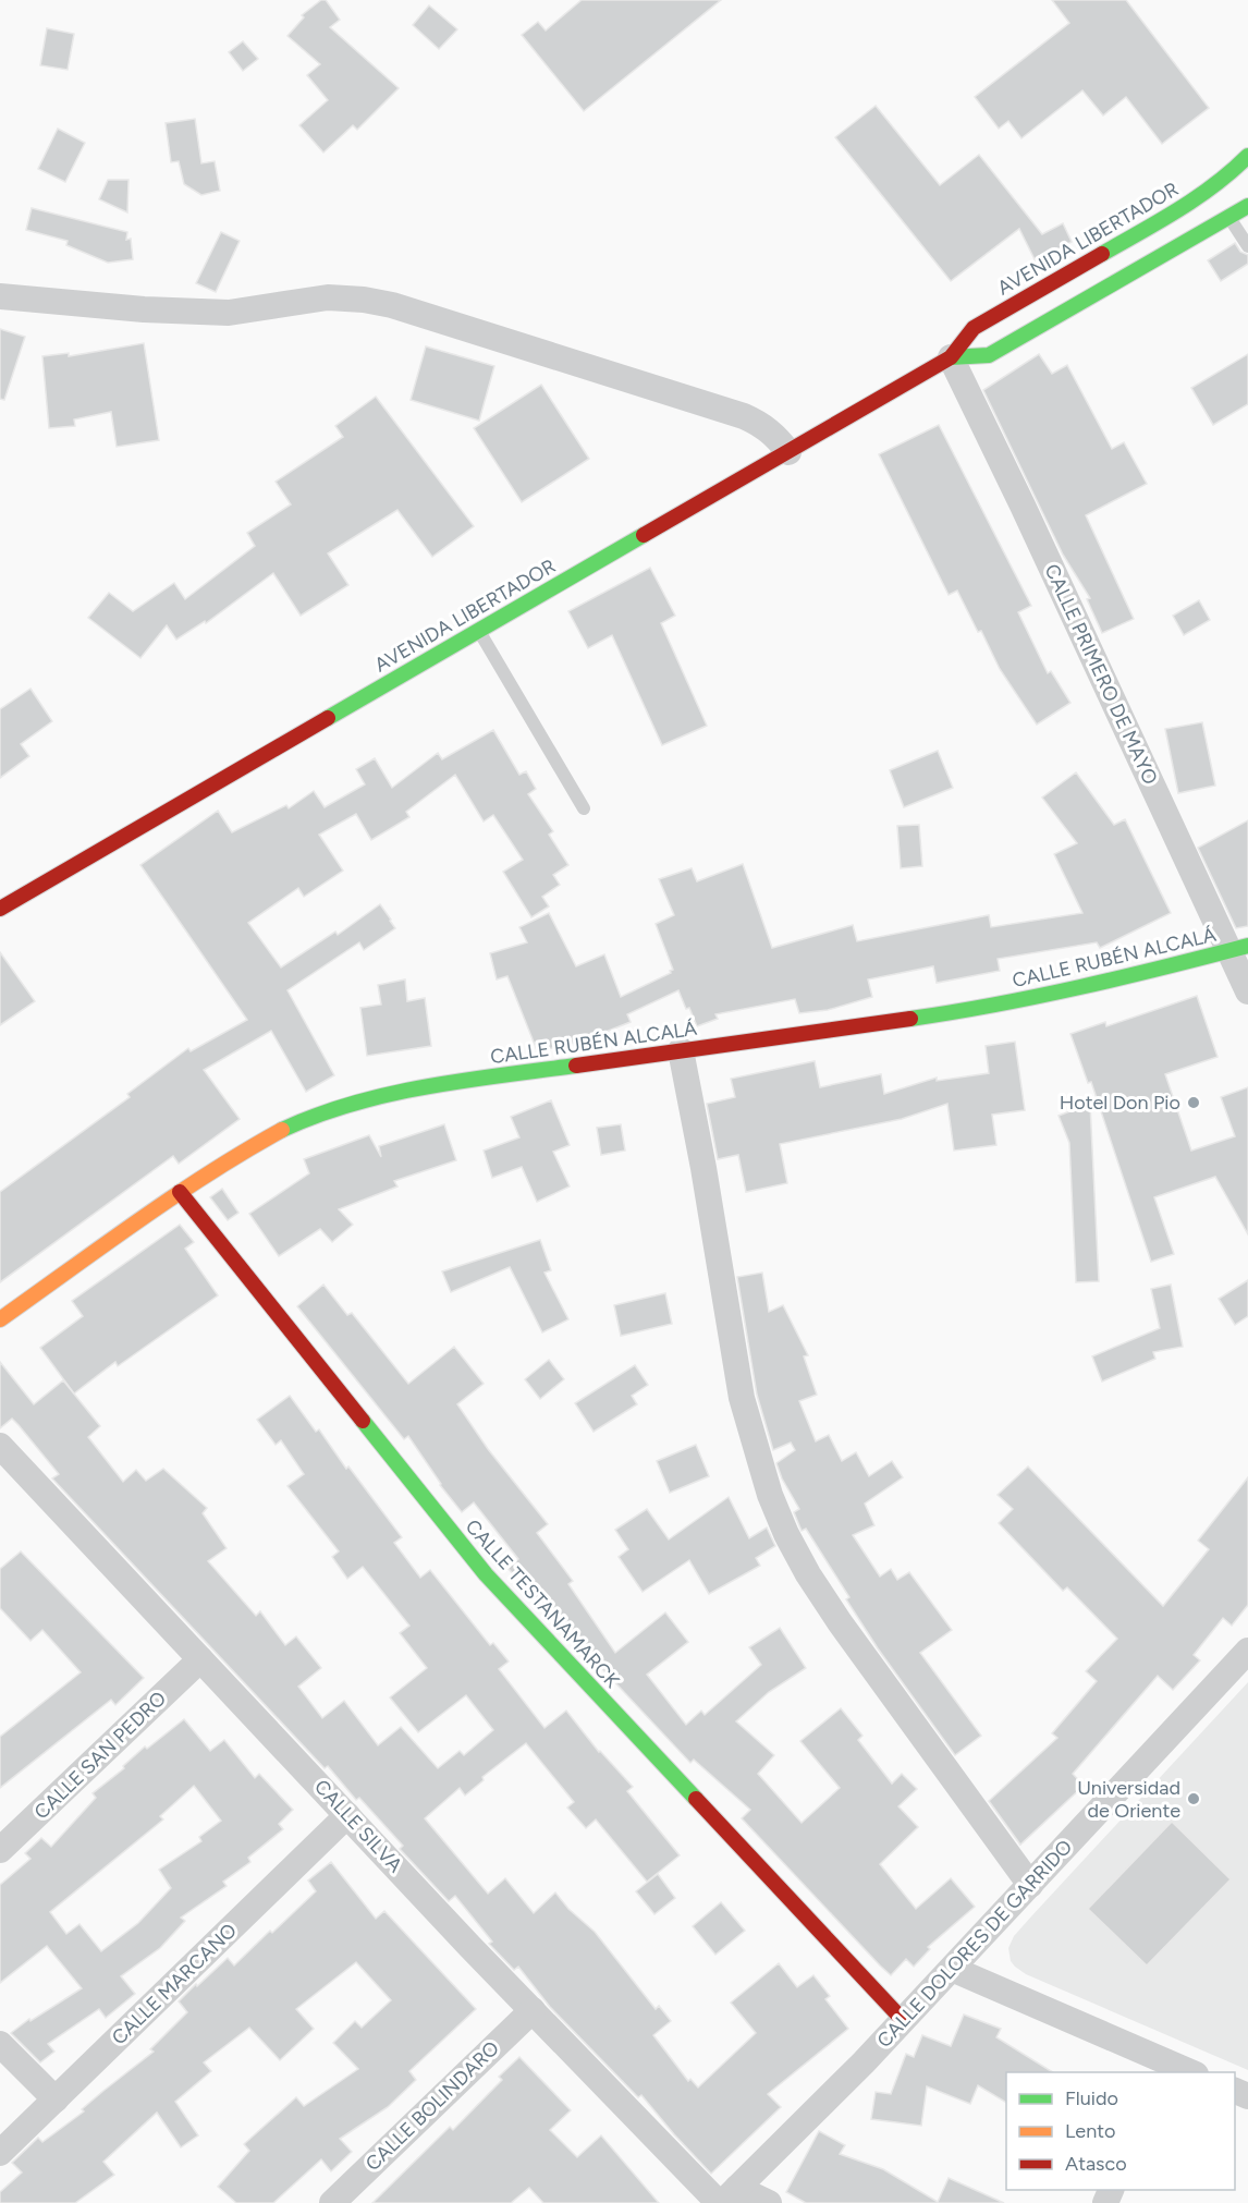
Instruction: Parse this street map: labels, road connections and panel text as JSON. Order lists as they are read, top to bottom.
{
  "streets": {
    "main road": ["AVENIDA LIBERTADOR", "CALLE RUBÉN ALCALÁ", "CALLE TESTANAMARCK"],
    "street": [
      "CALLE PRIMERO DE MAYO",
      "CALLE SAN PEDRO",
      "CALLE SILVA",
      "CALLE DOLORES DE GARRIDO",
      "CALLE MARCANO",
      "CALLE BOLINDARO"
    ]
  },
  "crossings": [
    ["AVENIDA LIBERTADOR", "CALLE PRIMERO DE MAYO"],
    ["CALLE PRIMERO DE MAYO", "CALLE RUBÉN ALCALÁ"],
    ["CALLE RUBÉN ALCALÁ", "CALLE TESTANAMARCK"],
    ["CALLE TESTANAMARCK", "CALLE DOLORES DE GARRIDO"],
    ["CALLE SAN PEDRO", "CALLE SILVA"],
    ["CALLE SILVA", "CALLE DOLORES DE GARRIDO"],
    ["CALLE SILVA", "CALLE MARCANO"],
    ["CALLE SILVA", "CALLE BOLINDARO"]
  ],
  "places": ["Hotel Don Pio", "Universidad de Oriente"],
  "legend": ["Fluido", "Lento", "Atasco"]
}
